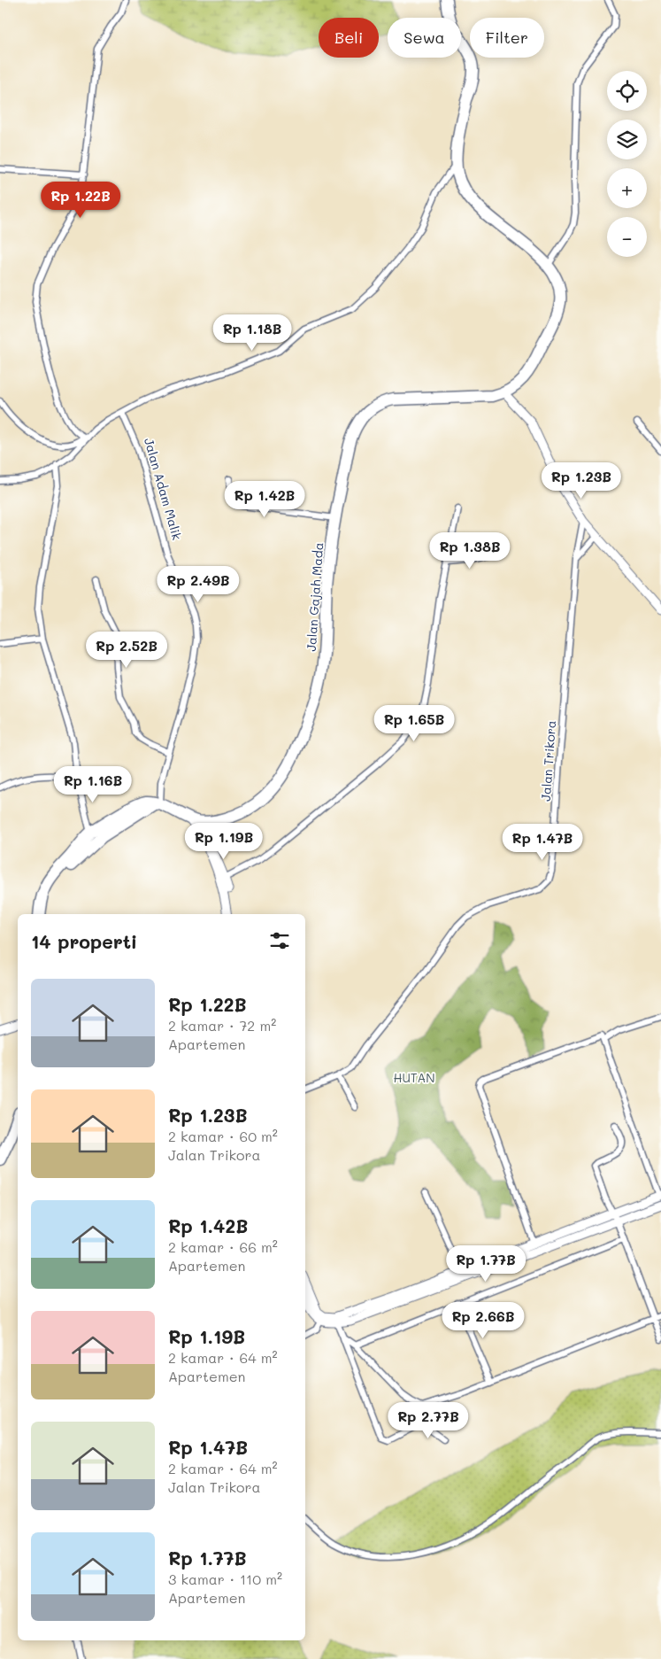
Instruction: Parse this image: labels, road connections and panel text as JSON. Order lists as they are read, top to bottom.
{
  "streets": {
    "highway": ["Jalan Gajah Mada"],
    "street": ["Jalan Adam Malik", "Jalan Trikora"]
  },
  "crossings": [
    ["Jalan Adam Malik", "Jalan Gajah Mada"]
  ],
  "parks": ["HUTAN"],
  "page": {
    "chip": ["Beli", "Sewa", "Filter"],
    "map_buttons": ["+", "−"],
    "price": [
      "Rp 1.22B",
      "Rp 1.18B",
      "Rp 1.23B",
      "Rp 1.42B",
      "Rp 1.38B",
      "Rp 2.49B",
      "Rp 2.52B",
      "Rp 1.65B",
      "Rp 1.16B",
      "Rp 1.19B",
      "Rp 1.47B",
      "Rp 1.77B",
      "Rp 2.66B",
      "Rp 2.77B"
    ],
    "heading": "14 properti",
    "list": [
      {
        "name": "Rp 1.22B",
        "note": "2 kamar · 72 m² · Apartemen"
      },
      {
        "name": "Rp 1.23B",
        "note": "2 kamar · 60 m² · Jalan Trikora"
      },
      {
        "name": "Rp 1.42B",
        "note": "2 kamar · 66 m² · Apartemen"
      },
      {
        "name": "Rp 1.19B",
        "note": "2 kamar · 64 m² · Apartemen"
      },
      {
        "name": "Rp 1.47B",
        "note": "2 kamar · 64 m² · Jalan Trikora"
      },
      {
        "name": "Rp 1.77B",
        "note": "3 kamar · 110 m² · Apartemen"
      }
    ]
  }
}
